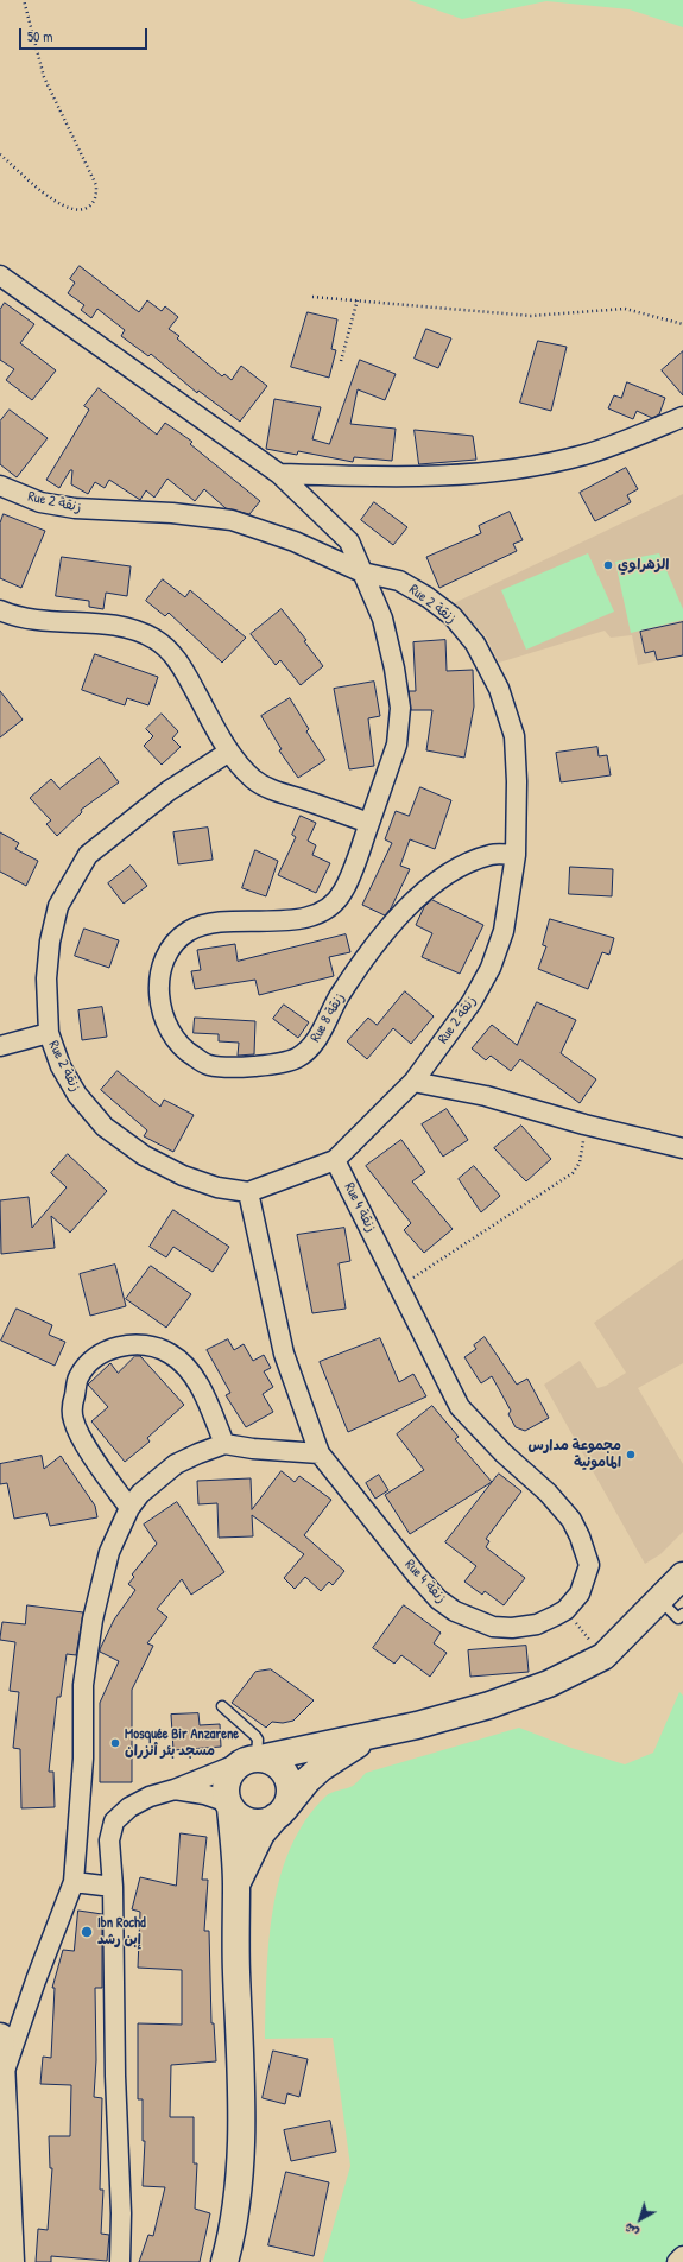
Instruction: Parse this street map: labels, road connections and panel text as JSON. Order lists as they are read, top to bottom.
{
  "streets": {
    "street": ["Rue 2 زنقة", "Rue 8 زنقة", "Rue 4 زنقة"]
  },
  "crossings": [
    ["Rue 2 زنقة", "Rue 8 زنقة"],
    ["Rue 2 زنقة", "Rue 4 زنقة"]
  ],
  "places": [
    "الزهراوي",
    "مجموعة مدارس المامونية",
    "Mosquée Bir Anzarene مسجد بئر أنزران",
    "Ibn Rochd إبن رشد"
  ],
  "scale_bar": "50 m",
  "north": "bottom left"
}
